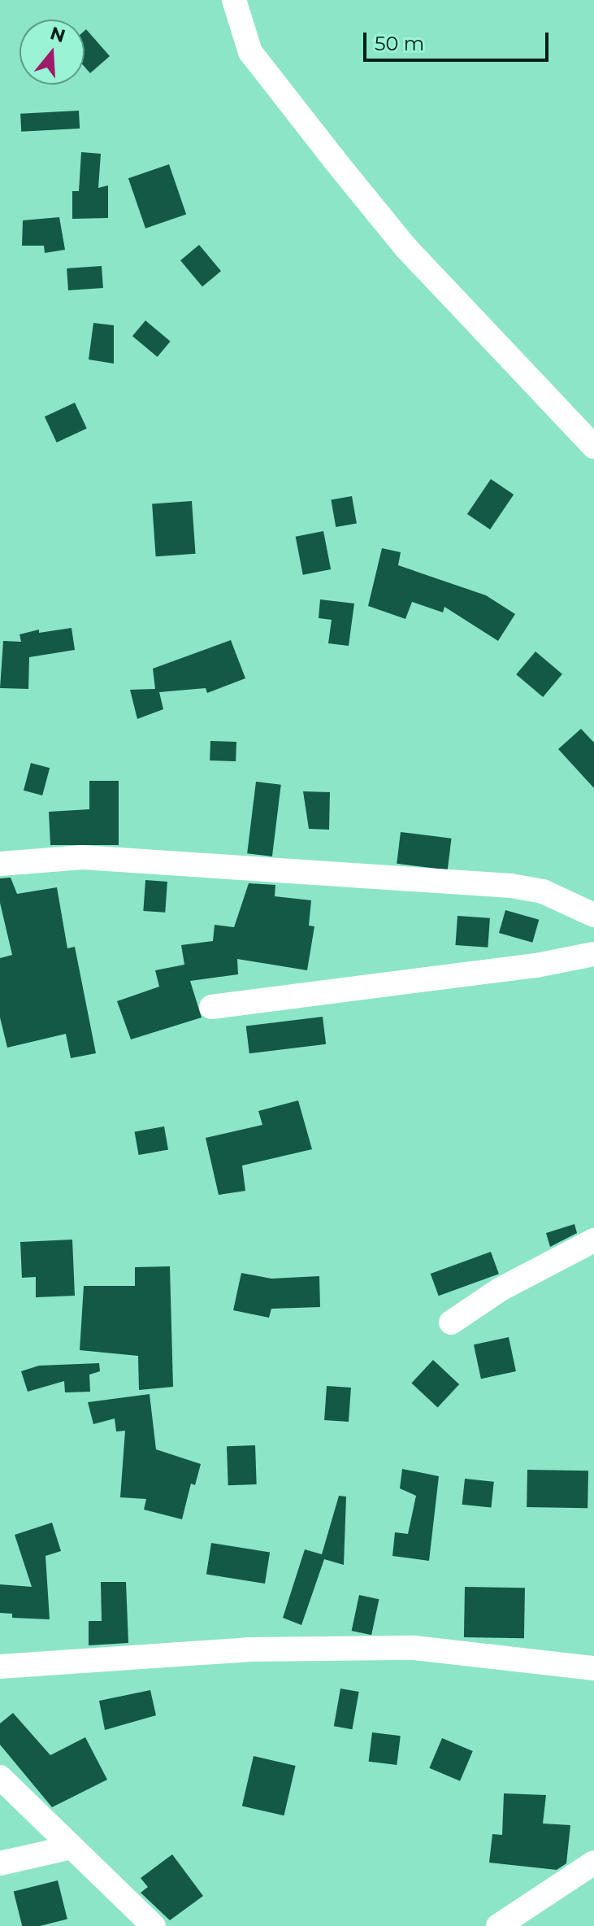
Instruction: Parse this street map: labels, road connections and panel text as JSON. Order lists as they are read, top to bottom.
{
  "scale_bar": "50 m",
  "north": "top"
}
